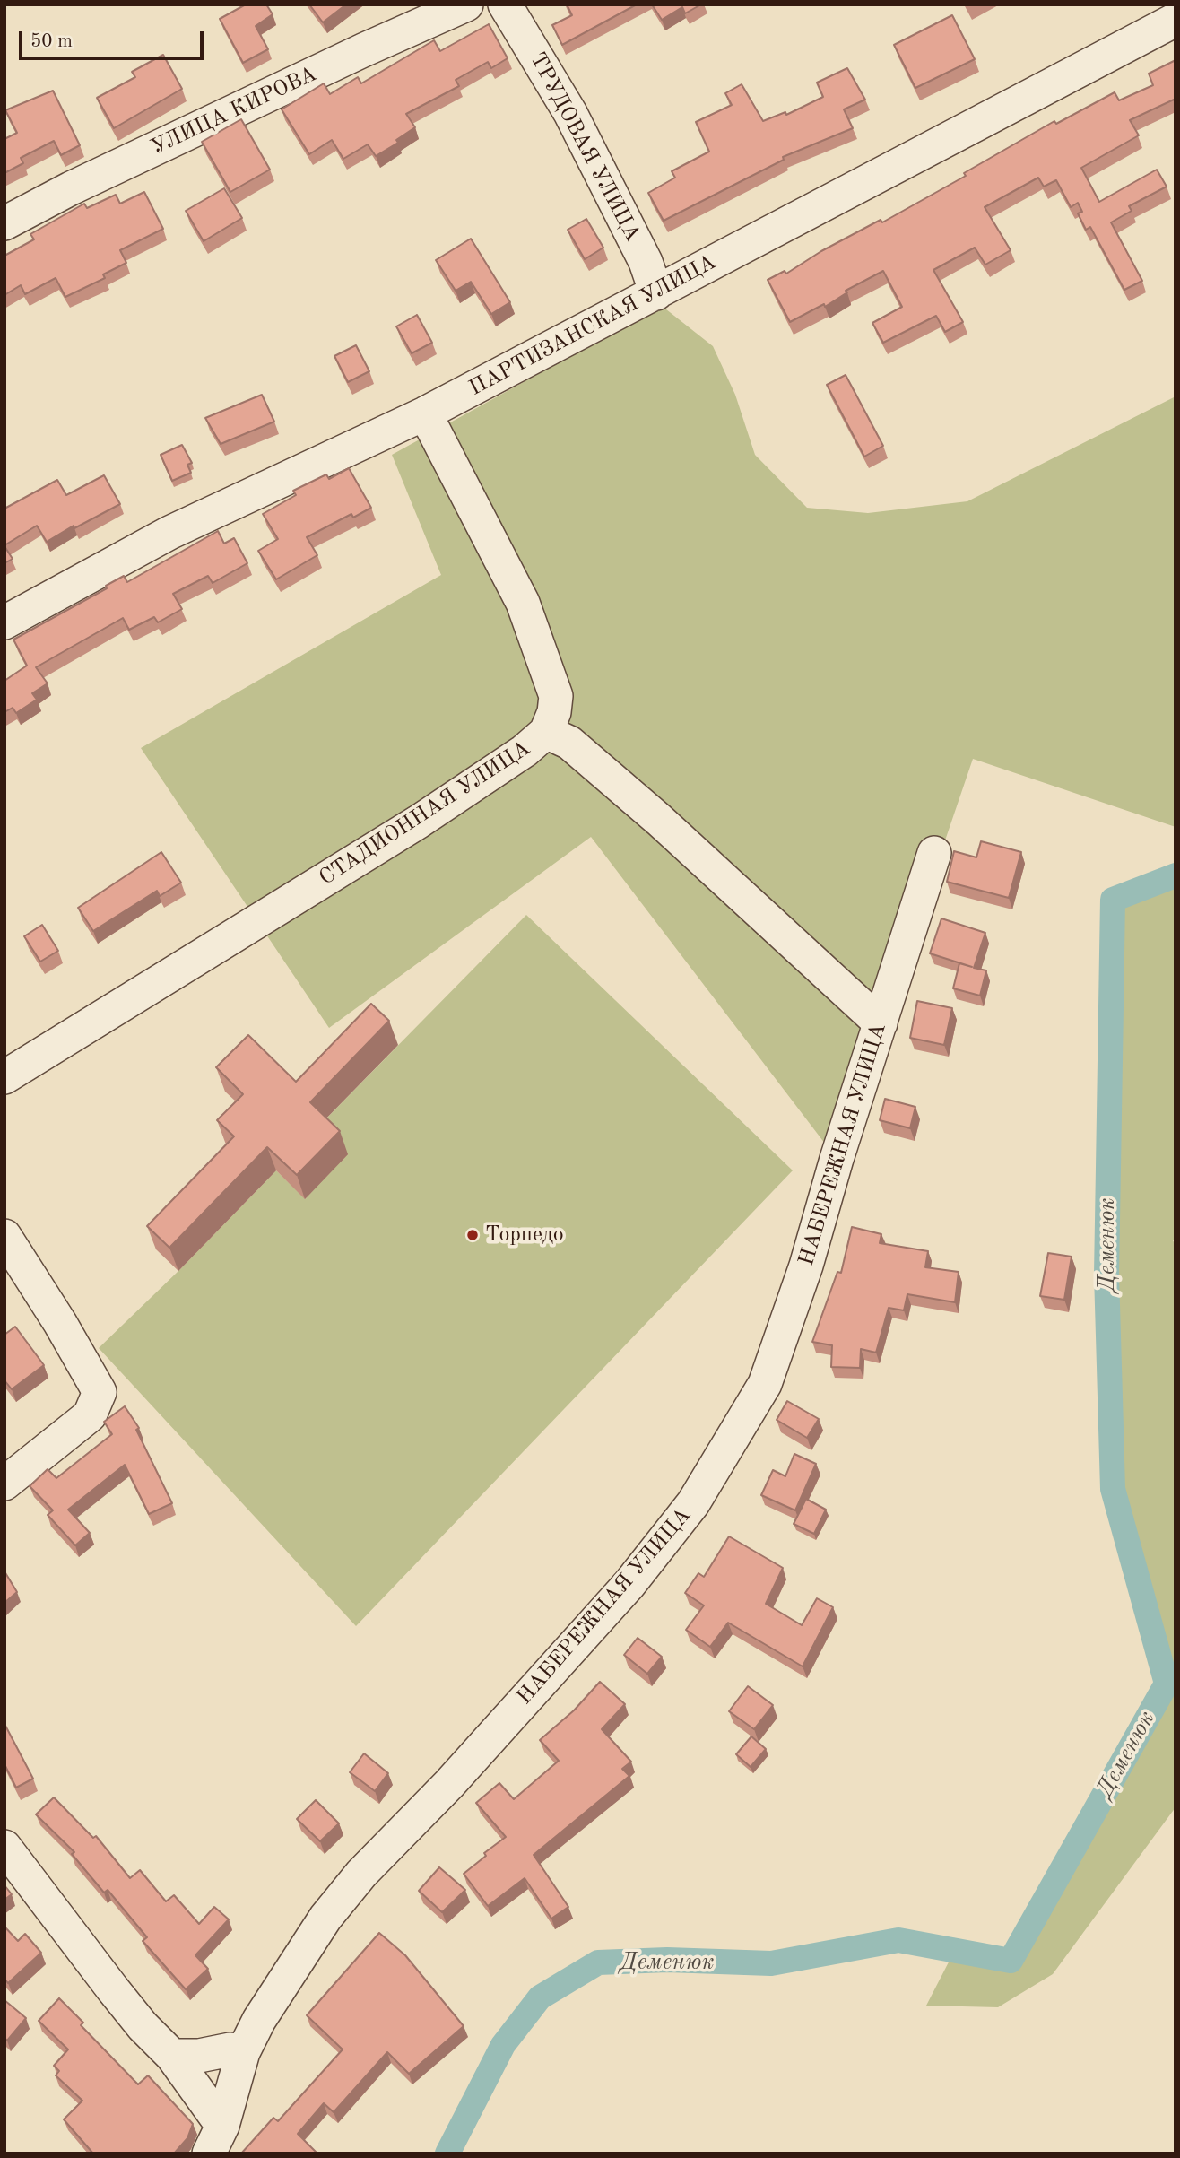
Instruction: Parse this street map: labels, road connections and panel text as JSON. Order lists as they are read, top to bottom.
{
  "streets": {
    "street": [
      "УЛИЦА КИРОВА",
      "ТРУДОВАЯ УЛИЦА",
      "ПАРТИЗАНСКАЯ УЛИЦА",
      "СТАДИОННАЯ УЛИЦА",
      "НАБЕРЕЖНАЯ УЛИЦА"
    ]
  },
  "crossings": [
    ["ТРУДОВАЯ УЛИЦА", "ПАРТИЗАНСКАЯ УЛИЦА"],
    ["ПАРТИЗАНСКАЯ УЛИЦА", "СТАДИОННАЯ УЛИЦА"]
  ],
  "water": ["Деменюк"],
  "places": ["Торпедо"],
  "scale_bar": "50 m"
}
